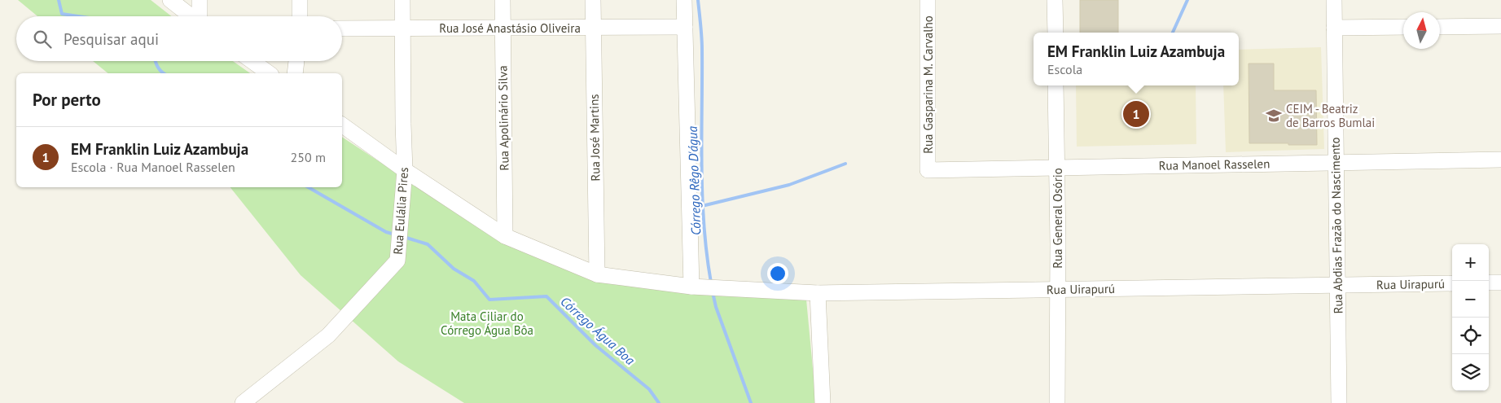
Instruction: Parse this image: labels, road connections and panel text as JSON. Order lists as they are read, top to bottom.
{
  "streets": {
    "street": [
      "Rua José Anastásio Oliveira",
      "Rua Gasparina M. Carvalho",
      "Rua Apolinário Silva",
      "Rua José Martins",
      "Rua Manoel Rasselen",
      "Rua Eulália Pires",
      "Rua General Osório",
      "Rua Abdias Frazão do Nascimento",
      "Rua Uirapurú"
    ]
  },
  "crossings": [
    ["Rua José Anastásio Oliveira", "Rua Apolinário Silva"],
    ["Rua José Anastásio Oliveira", "Rua José Martins"],
    ["Rua José Anastásio Oliveira", "Rua Eulália Pires"],
    ["Rua Gasparina M. Carvalho", "Rua Manoel Rasselen"],
    ["Rua Apolinário Silva", "Rua Uirapurú"],
    ["Rua José Martins", "Rua Uirapurú"],
    ["Rua Manoel Rasselen", "Rua General Osório"],
    ["Rua Manoel Rasselen", "Rua Abdias Frazão do Nascimento"],
    ["Rua Eulália Pires", "Rua Uirapurú"],
    ["Rua General Osório", "Rua Uirapurú"],
    ["Rua Abdias Frazão do Nascimento", "Rua Uirapurú"]
  ],
  "water": ["Córrego Rêgo D'água", "Córrego Água Boa"],
  "parks": ["Mata Ciliar do Córrego Água Bôa"],
  "places": {
    "school or university": ["CEIM - Beatriz de Barros Bumlai"]
  },
  "north": "top",
  "page": {
    "search": "Pesquisar aqui",
    "popup": ["EM Franklin Luiz Azambuja", "Escola"],
    "heading": "Por perto",
    "pins": "1",
    "list": [
      {
        "mark": "1",
        "name": "EM Franklin Luiz Azambuja",
        "note": "Escola · Rua Manoel Rasselen",
        "value": "250 m"
      }
    ],
    "map_buttons": ["+", "−"]
  }
}
